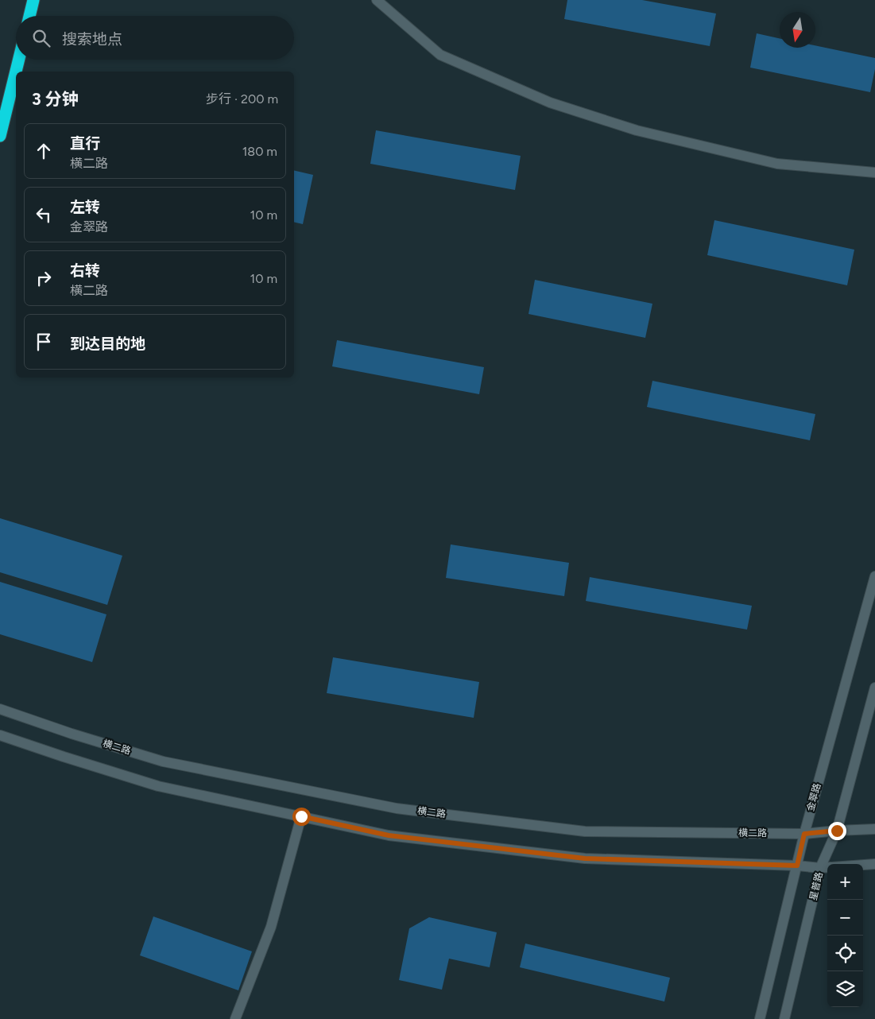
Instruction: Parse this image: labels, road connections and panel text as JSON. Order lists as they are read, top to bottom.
{
  "streets": {
    "street": ["横二路", "金翠路", "星普路"]
  },
  "crossings": [
    ["横二路", "金翠路"],
    ["横二路", "星普路"]
  ],
  "north": "bottom",
  "page": {
    "search": "搜索地点",
    "heading": ["3 分钟", "步行 · 200 m"],
    "list": [
      ["直行", "横二路", "180 m"],
      ["左转", "金翠路", "10 m"],
      ["右转", "横二路", "10 m"],
      "到达目的地"
    ],
    "map_buttons": ["+", "−"]
  }
}
